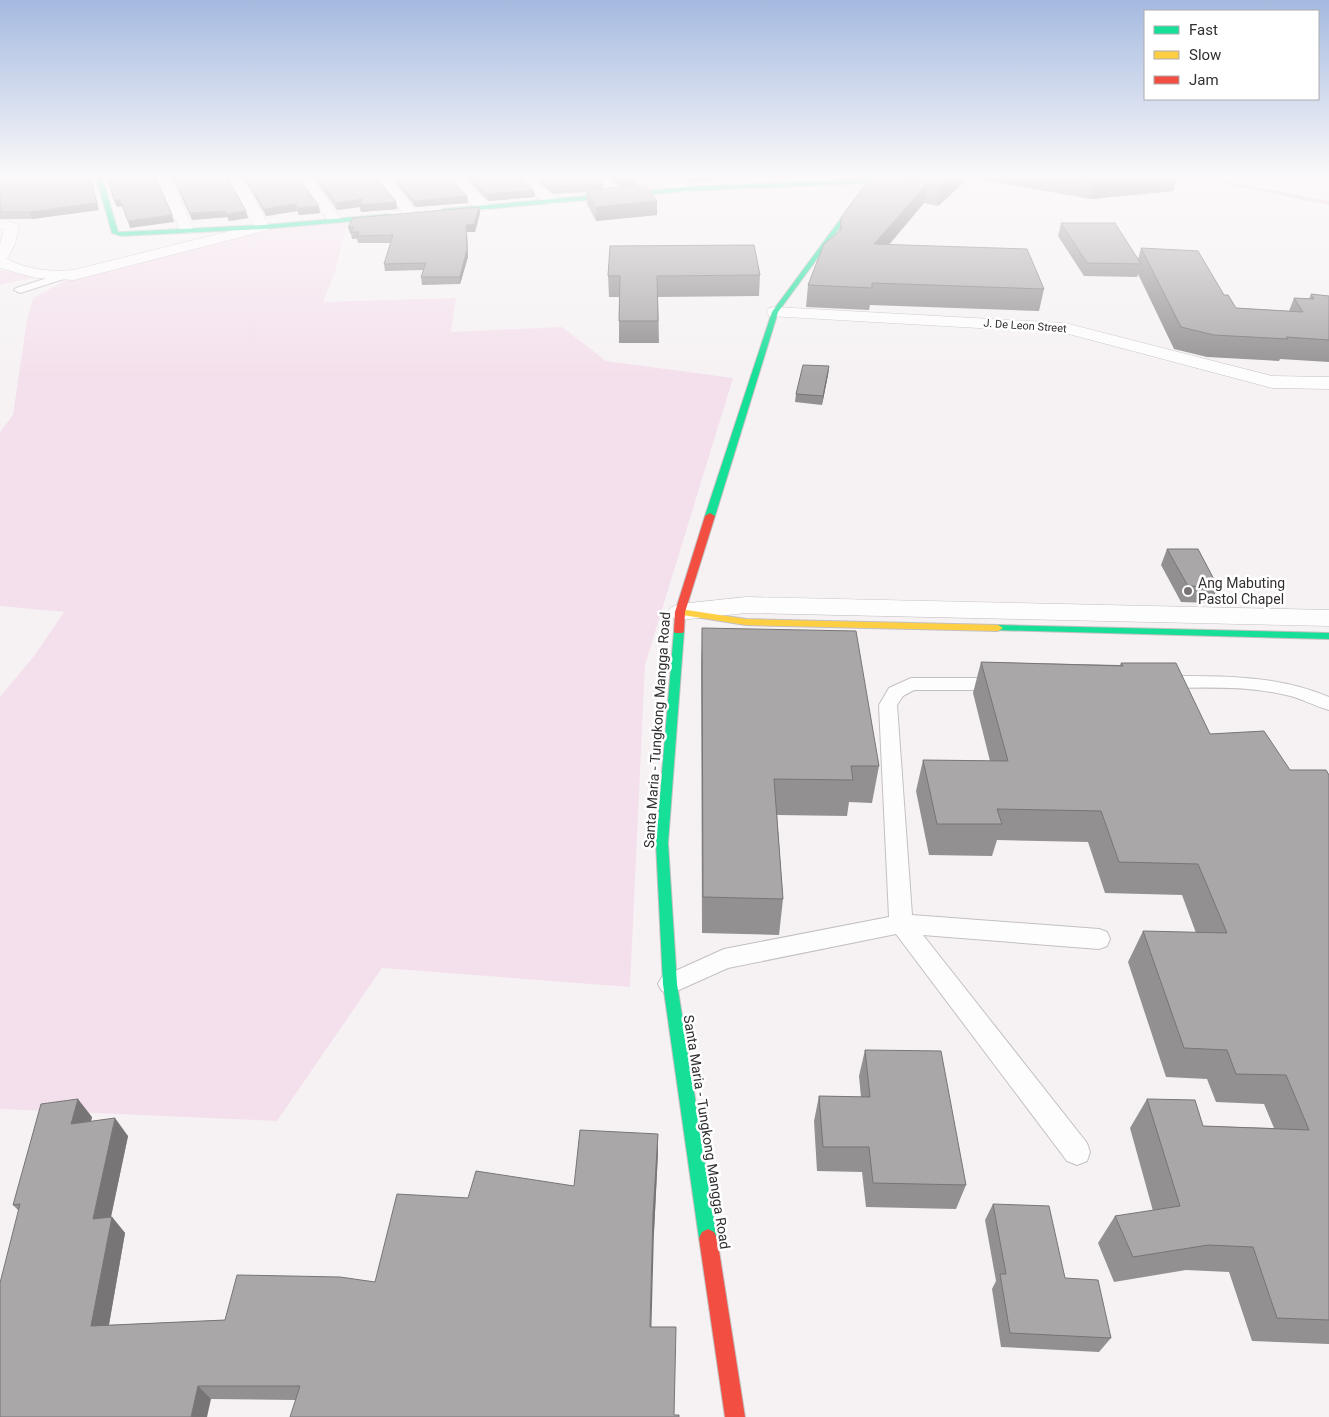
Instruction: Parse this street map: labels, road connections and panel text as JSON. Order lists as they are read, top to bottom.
{
  "streets": {
    "street": ["J. De Leon Street", "Santa Maria - Tungkong Mangga Road"]
  },
  "crossings": [
    ["J. De Leon Street", "Santa Maria - Tungkong Mangga Road"]
  ],
  "places": ["Ang Mabuting Pastol Chapel"],
  "legend": ["Fast", "Slow", "Jam"]
}
